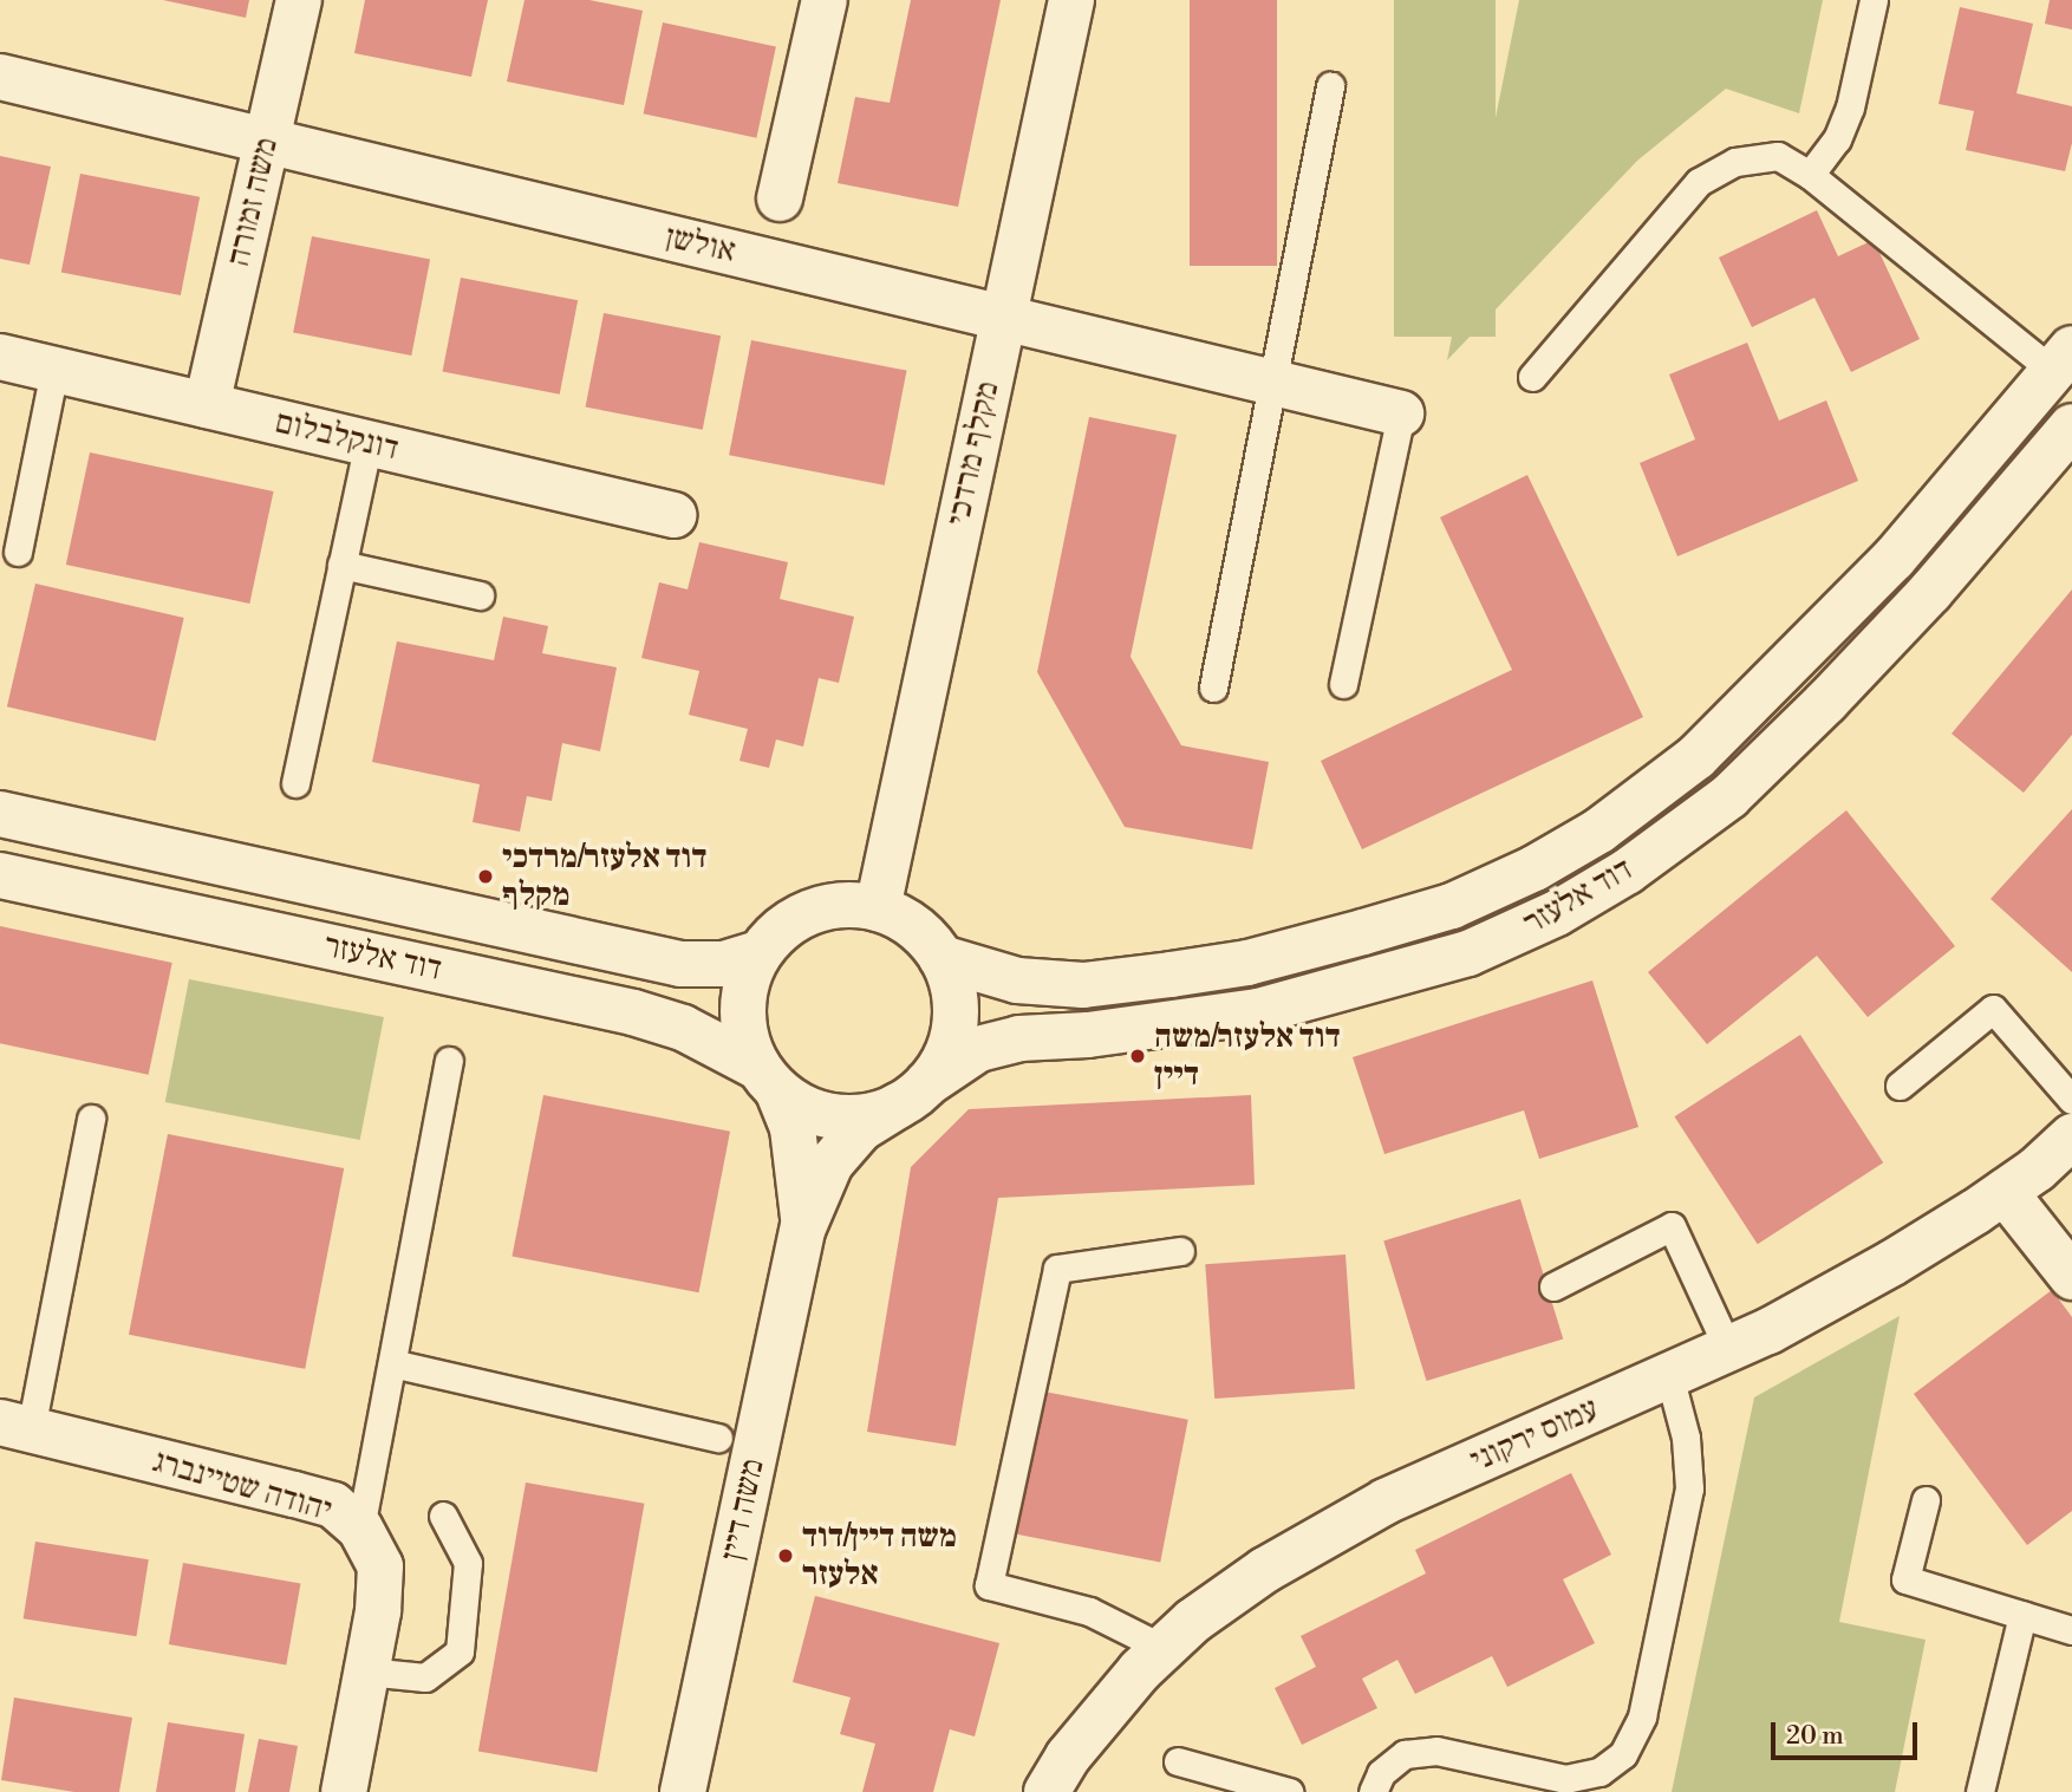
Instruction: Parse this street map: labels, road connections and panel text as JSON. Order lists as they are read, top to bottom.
{
  "streets": {
    "street": [
      "משה זמורה",
      "אולשן",
      "דונקלבלום",
      "מקלף מרדכי",
      "דוד אלעזר",
      "עמוס ירקוני",
      "יהודה שטיינברג",
      "משה דיין"
    ]
  },
  "crossings": [
    ["משה זמורה", "אולשן"],
    ["משה זמורה", "דונקלבלום"],
    ["אולשן", "מקלף מרדכי"],
    ["מקלף מרדכי", "דוד אלעזר"],
    ["מקלף מרדכי", "משה דיין"],
    ["דוד אלעזר", "משה דיין"]
  ],
  "places": ["דוד אלעזר/מרדכי מקלף", "דוד אלעזר/משה דיין", "משה דיין/דוד אלעזר"],
  "scale_bar": "20 m"
}
